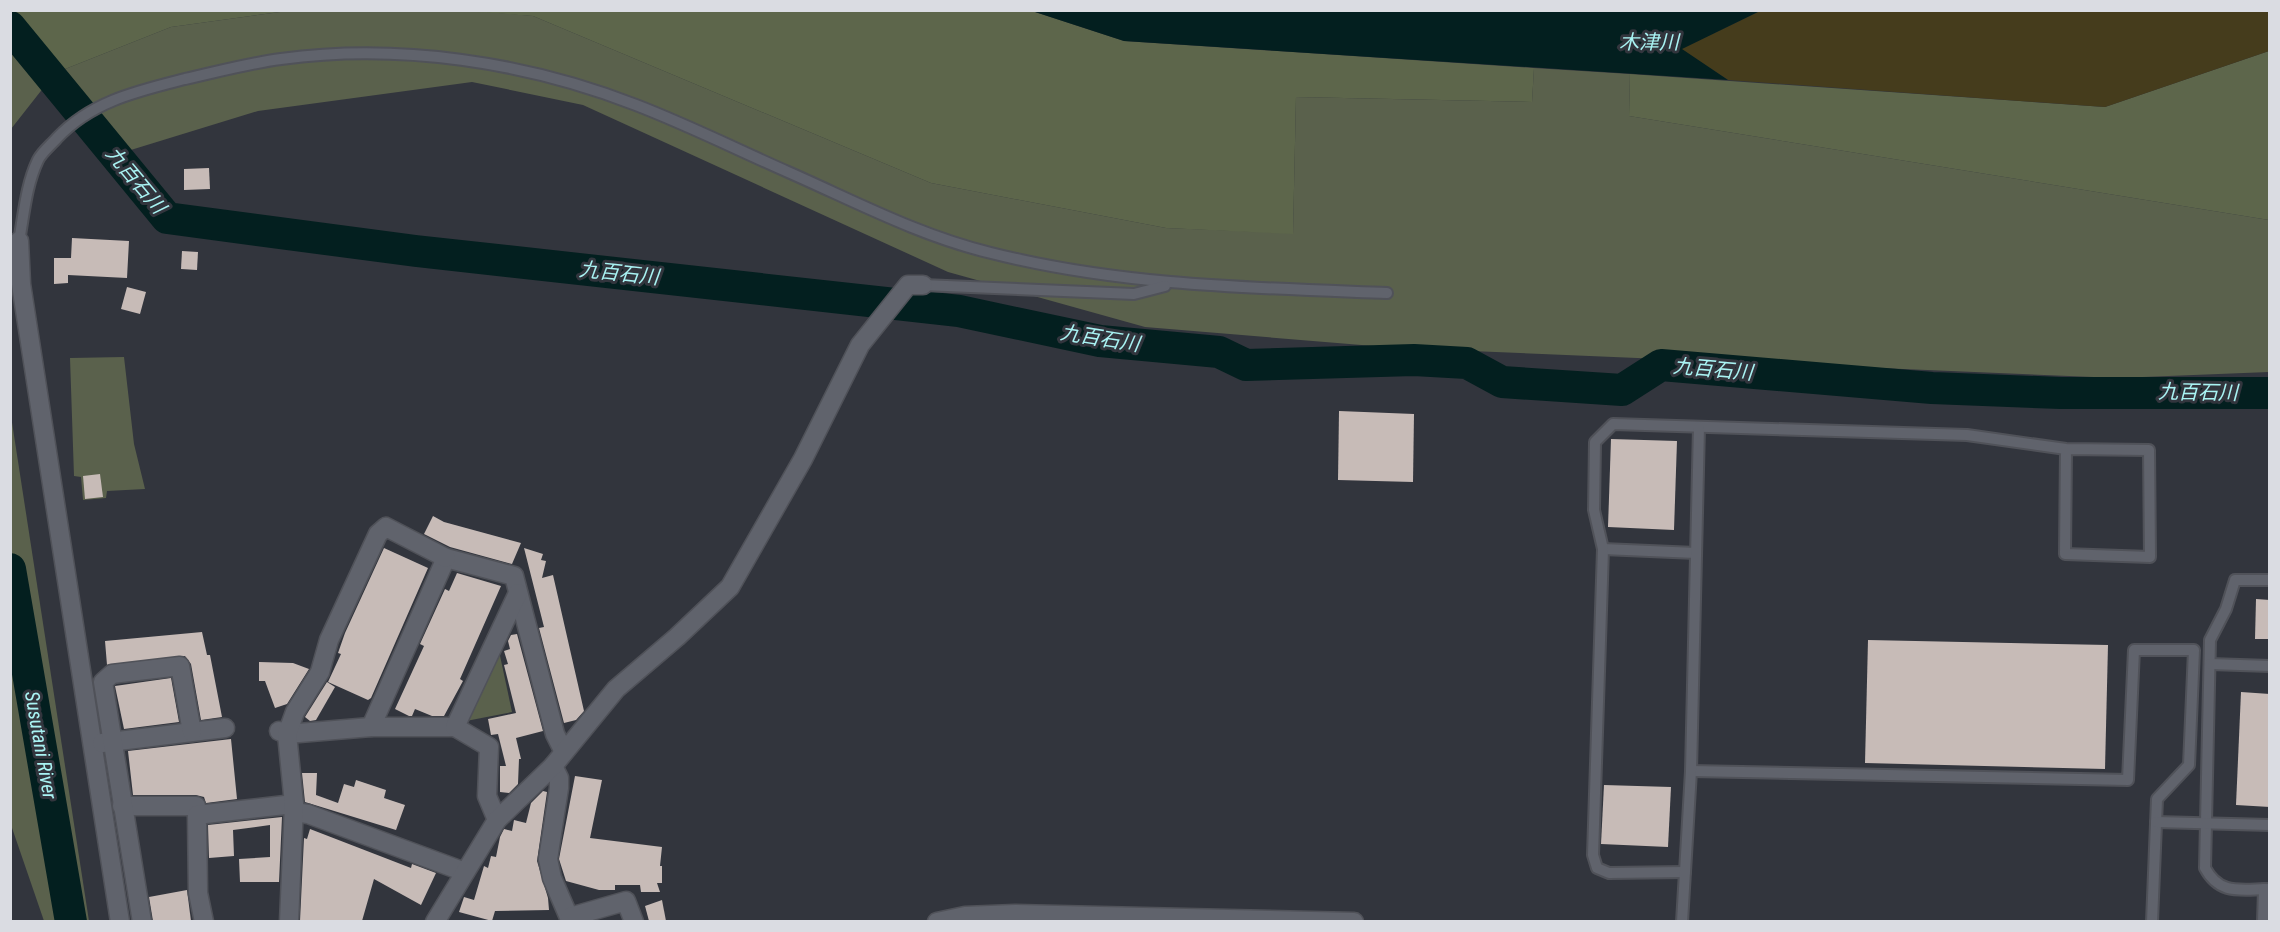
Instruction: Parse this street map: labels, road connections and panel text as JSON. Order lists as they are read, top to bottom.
{
  "water": ["木津川", "九百石川", "Susutani River"]
}
